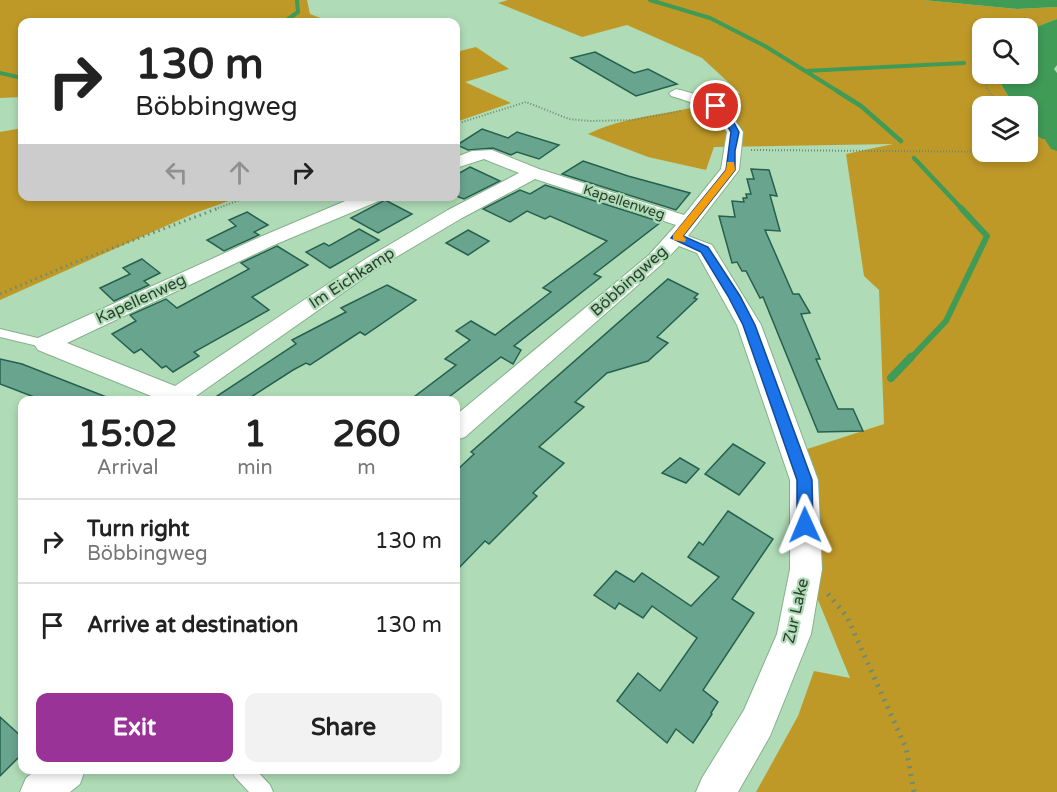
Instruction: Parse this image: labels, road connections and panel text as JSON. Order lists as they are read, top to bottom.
{
  "streets": {
    "street": [
      "Kapellenweg",
      "Im Eichkamp",
      "Böbbingweg",
      "Zur Lake"
    ]
  },
  "crossings": [
    ["Kapellenweg", "Im Eichkamp"],
    ["Kapellenweg", "Böbbingweg"],
    ["Kapellenweg", "Zur Lake"],
    ["Böbbingweg", "Zur Lake"]
  ],
  "page": {
    "turn": ["130 m", "Böbbingweg"],
    "eta": [
      "15:02",
      "Arrival",
      "1",
      "min",
      "260",
      "m"
    ],
    "list": [
      {
        "name": "Turn right",
        "note": "Böbbingweg",
        "value": "130 m"
      },
      {
        "name": "Arrive at destination",
        "value": "130 m"
      }
    ],
    "buttons": ["Exit", "Share"]
  }
}
